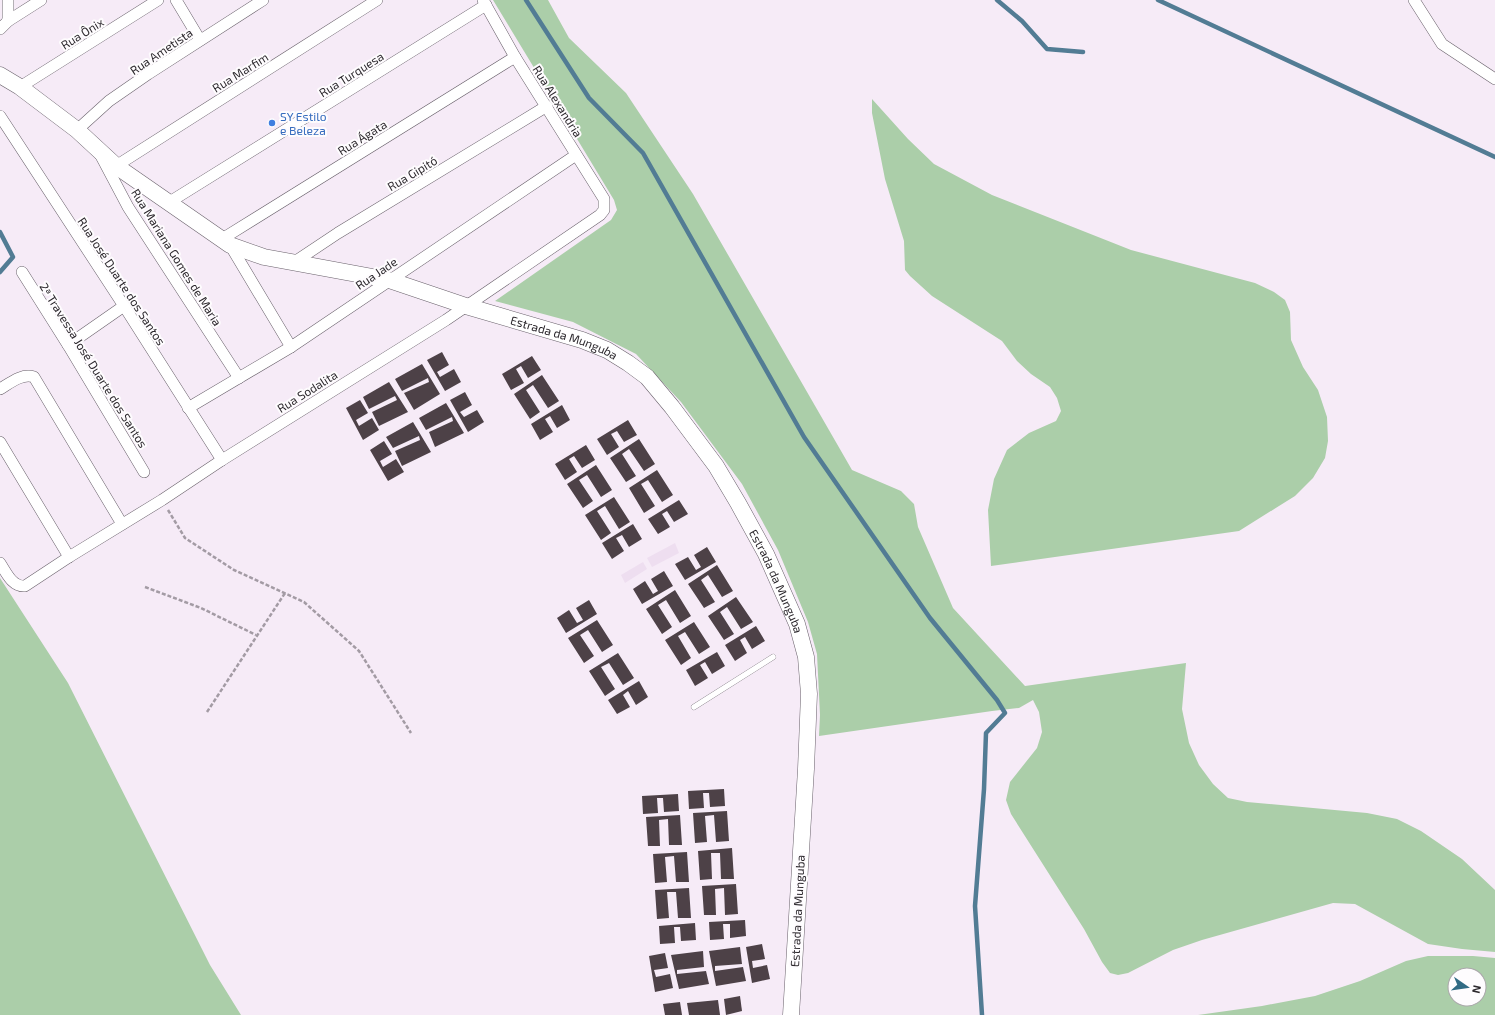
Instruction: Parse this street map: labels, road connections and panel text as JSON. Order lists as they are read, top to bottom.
{
  "streets": {
    "main road": ["Estrada da Munguba"],
    "street": [
      "Rua Ônix",
      "Rua Ametista",
      "Rua Marfim",
      "Rua Turquesa",
      "Rua Alexandria",
      "Rua Ágata",
      "Rua Gipitó",
      "Rua Mariana Gomes de Maria",
      "Rua Jade",
      "Rua José Duarte dos Santos",
      "2ª Travessa José Duarte dos Santos",
      "Rua Sodalita"
    ]
  },
  "crossings": [
    ["Rua Ônix", "Estrada da Munguba"],
    ["Rua Ametista", "Estrada da Munguba"],
    ["Rua Marfim", "Estrada da Munguba"],
    ["Rua Turquesa", "Rua Alexandria"],
    ["Rua Turquesa", "Estrada da Munguba"],
    ["Rua Alexandria", "Rua Ágata"],
    ["Rua Alexandria", "Rua Gipitó"],
    ["Rua Alexandria", "Rua Jade"],
    ["Rua Alexandria", "Rua Sodalita"],
    ["Rua Ágata", "Estrada da Munguba"],
    ["Rua Gipitó", "Estrada da Munguba"],
    ["Rua Mariana Gomes de Maria", "Rua Jade"],
    ["Rua Mariana Gomes de Maria", "Estrada da Munguba"],
    ["Rua Jade", "Rua José Duarte dos Santos"],
    ["Rua Jade", "Estrada da Munguba"],
    ["Rua José Duarte dos Santos", "Rua Sodalita"],
    ["Estrada da Munguba", "Rua Sodalita"]
  ],
  "places": ["SY Estilo e Beleza"],
  "north": "right"
}
